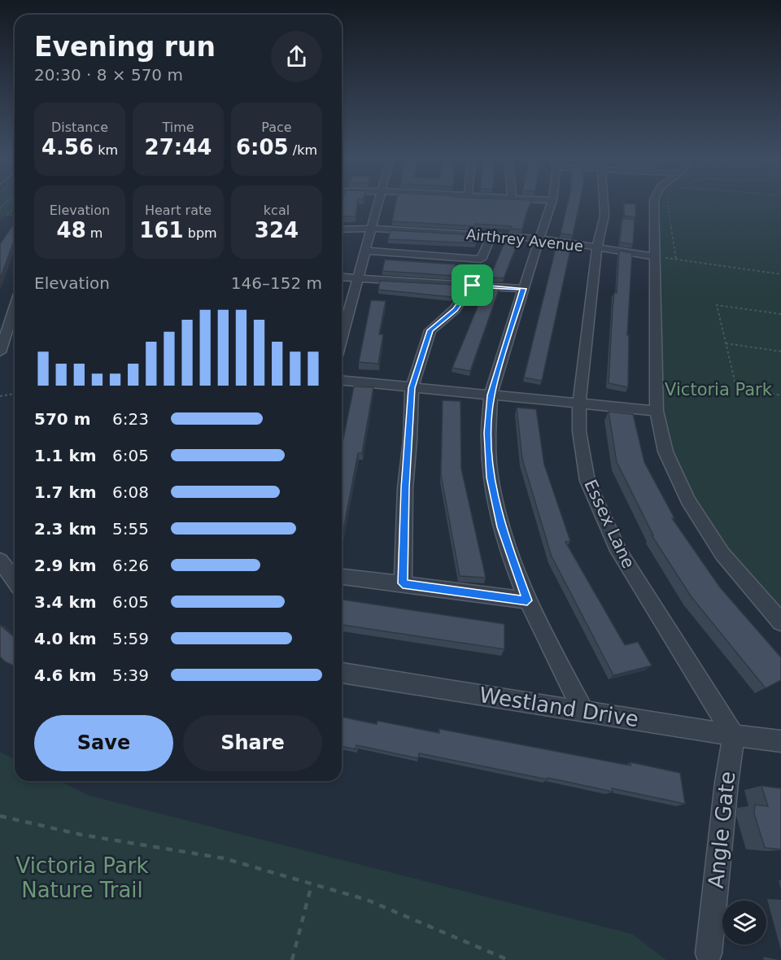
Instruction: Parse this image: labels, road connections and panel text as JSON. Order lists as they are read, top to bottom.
{
  "streets": {
    "street": [
      "Airthrey Avenue",
      "Essex Lane",
      "Westland Drive",
      "Angle Gate"
    ]
  },
  "crossings": [
    ["Airthrey Avenue", "Essex Lane"],
    ["Essex Lane", "Westland Drive"],
    ["Essex Lane", "Angle Gate"],
    ["Westland Drive", "Angle Gate"]
  ],
  "parks": ["Victoria Park", "Victoria Park Nature Trail"],
  "page": {
    "heading": ["Evening run", "20:30 · 8 × 570 m"],
    "stats": [
      ["Distance", "4.56 km"],
      ["Time", "27:44"],
      ["Pace", "6:05 /km"],
      ["Elevation", "48 m"],
      ["Heart rate", "161 bpm"],
      ["kcal", "324"]
    ],
    "chart": ["Elevation", "146–152 m"],
    "list": [
      {
        "name": "570 m",
        "note": "6:23"
      },
      {
        "name": "1.1 km",
        "note": "6:05"
      },
      {
        "name": "1.7 km",
        "note": "6:08"
      },
      {
        "name": "2.3 km",
        "note": "5:55"
      },
      {
        "name": "2.9 km",
        "note": "6:26"
      },
      {
        "name": "3.4 km",
        "note": "6:05"
      },
      {
        "name": "4.0 km",
        "note": "5:59"
      },
      {
        "name": "4.6 km",
        "note": "5:39"
      }
    ],
    "buttons": ["Save", "Share"]
  }
}
